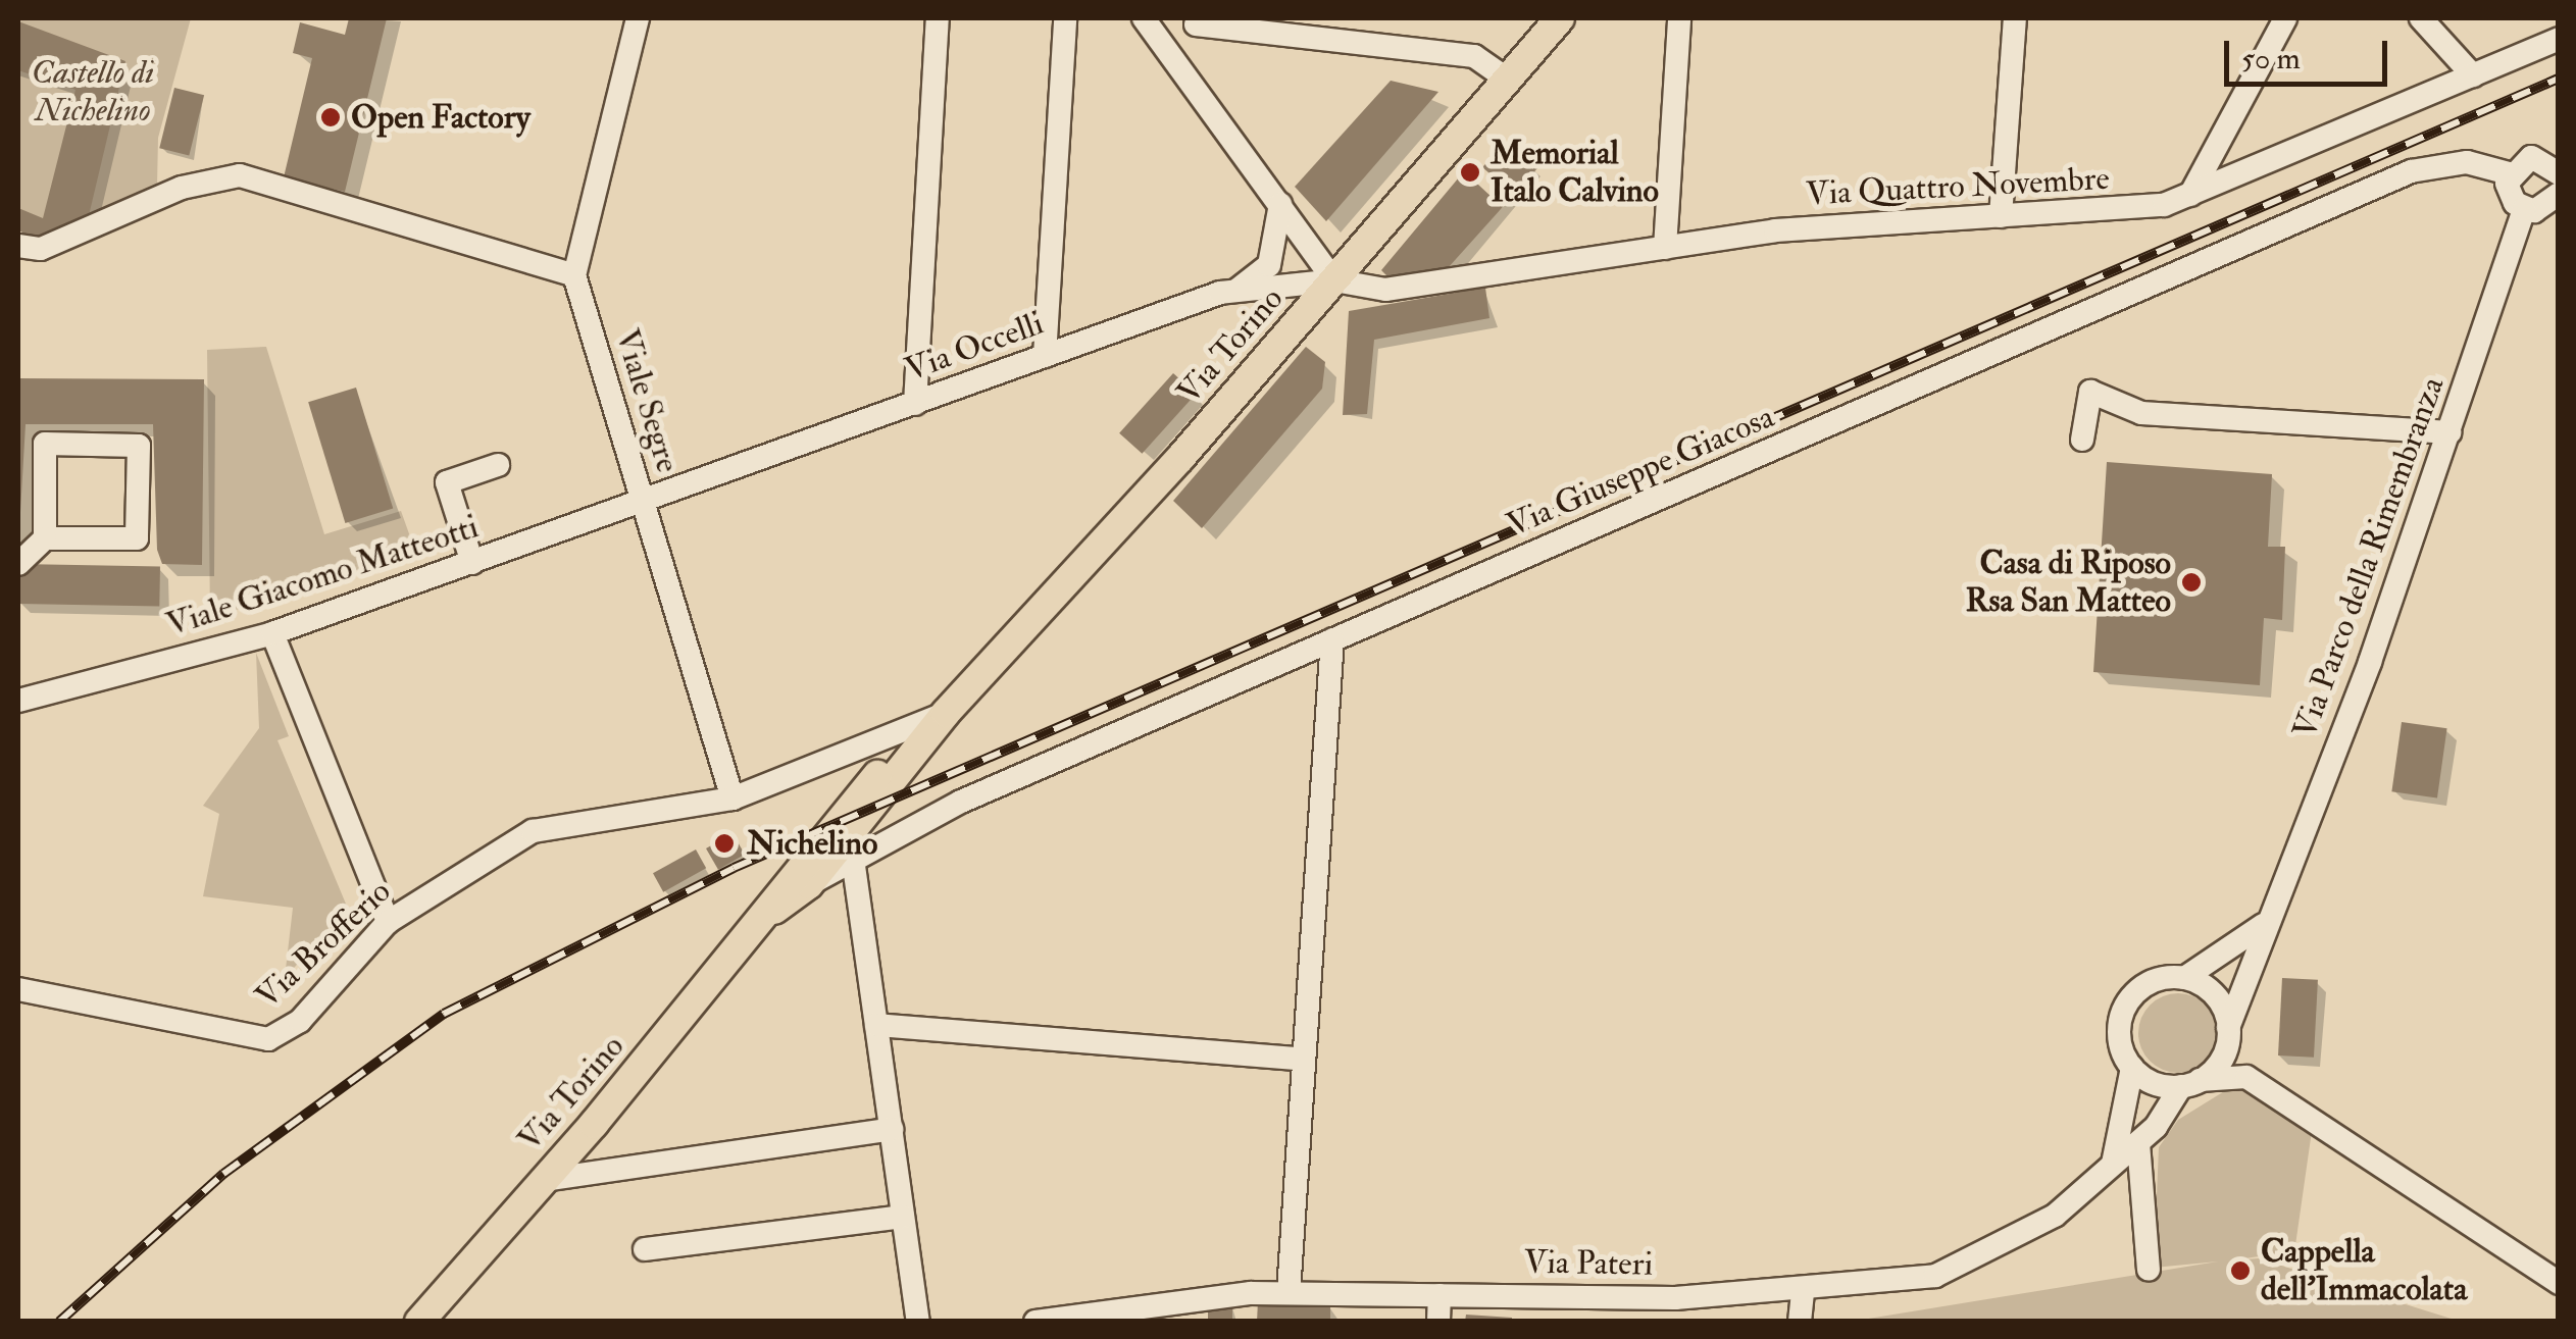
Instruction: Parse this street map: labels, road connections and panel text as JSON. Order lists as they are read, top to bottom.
{
  "streets": {
    "main road": ["Via Torino"],
    "street": [
      "Via Quattro Novembre",
      "Via Occelli",
      "Viale Segre",
      "Via Giuseppe Giacosa",
      "Via Parco della Rimembranza",
      "Viale Giacomo Matteotti",
      "Via Brofferio",
      "Via Pateri"
    ]
  },
  "crossings": [
    ["Via Quattro Novembre", "Via Torino"],
    ["Via Quattro Novembre", "Via Occelli"],
    ["Via Torino", "Via Occelli"],
    ["Via Torino", "Via Giuseppe Giacosa"],
    ["Via Torino", "Via Brofferio"],
    ["Via Occelli", "Viale Segre"],
    ["Via Occelli", "Viale Giacomo Matteotti"],
    ["Viale Segre", "Viale Giacomo Matteotti"],
    ["Viale Segre", "Via Brofferio"],
    ["Via Parco della Rimembranza", "Via Pateri"]
  ],
  "parks": ["Castello di Nichelino"],
  "places": [
    "Open Factory",
    "Memorial Italo Calvino",
    "Casa di Riposo Rsa San Matteo",
    "Nichelino",
    "Cappella dell'Immacolata"
  ],
  "scale_bar": "50 m"
}
